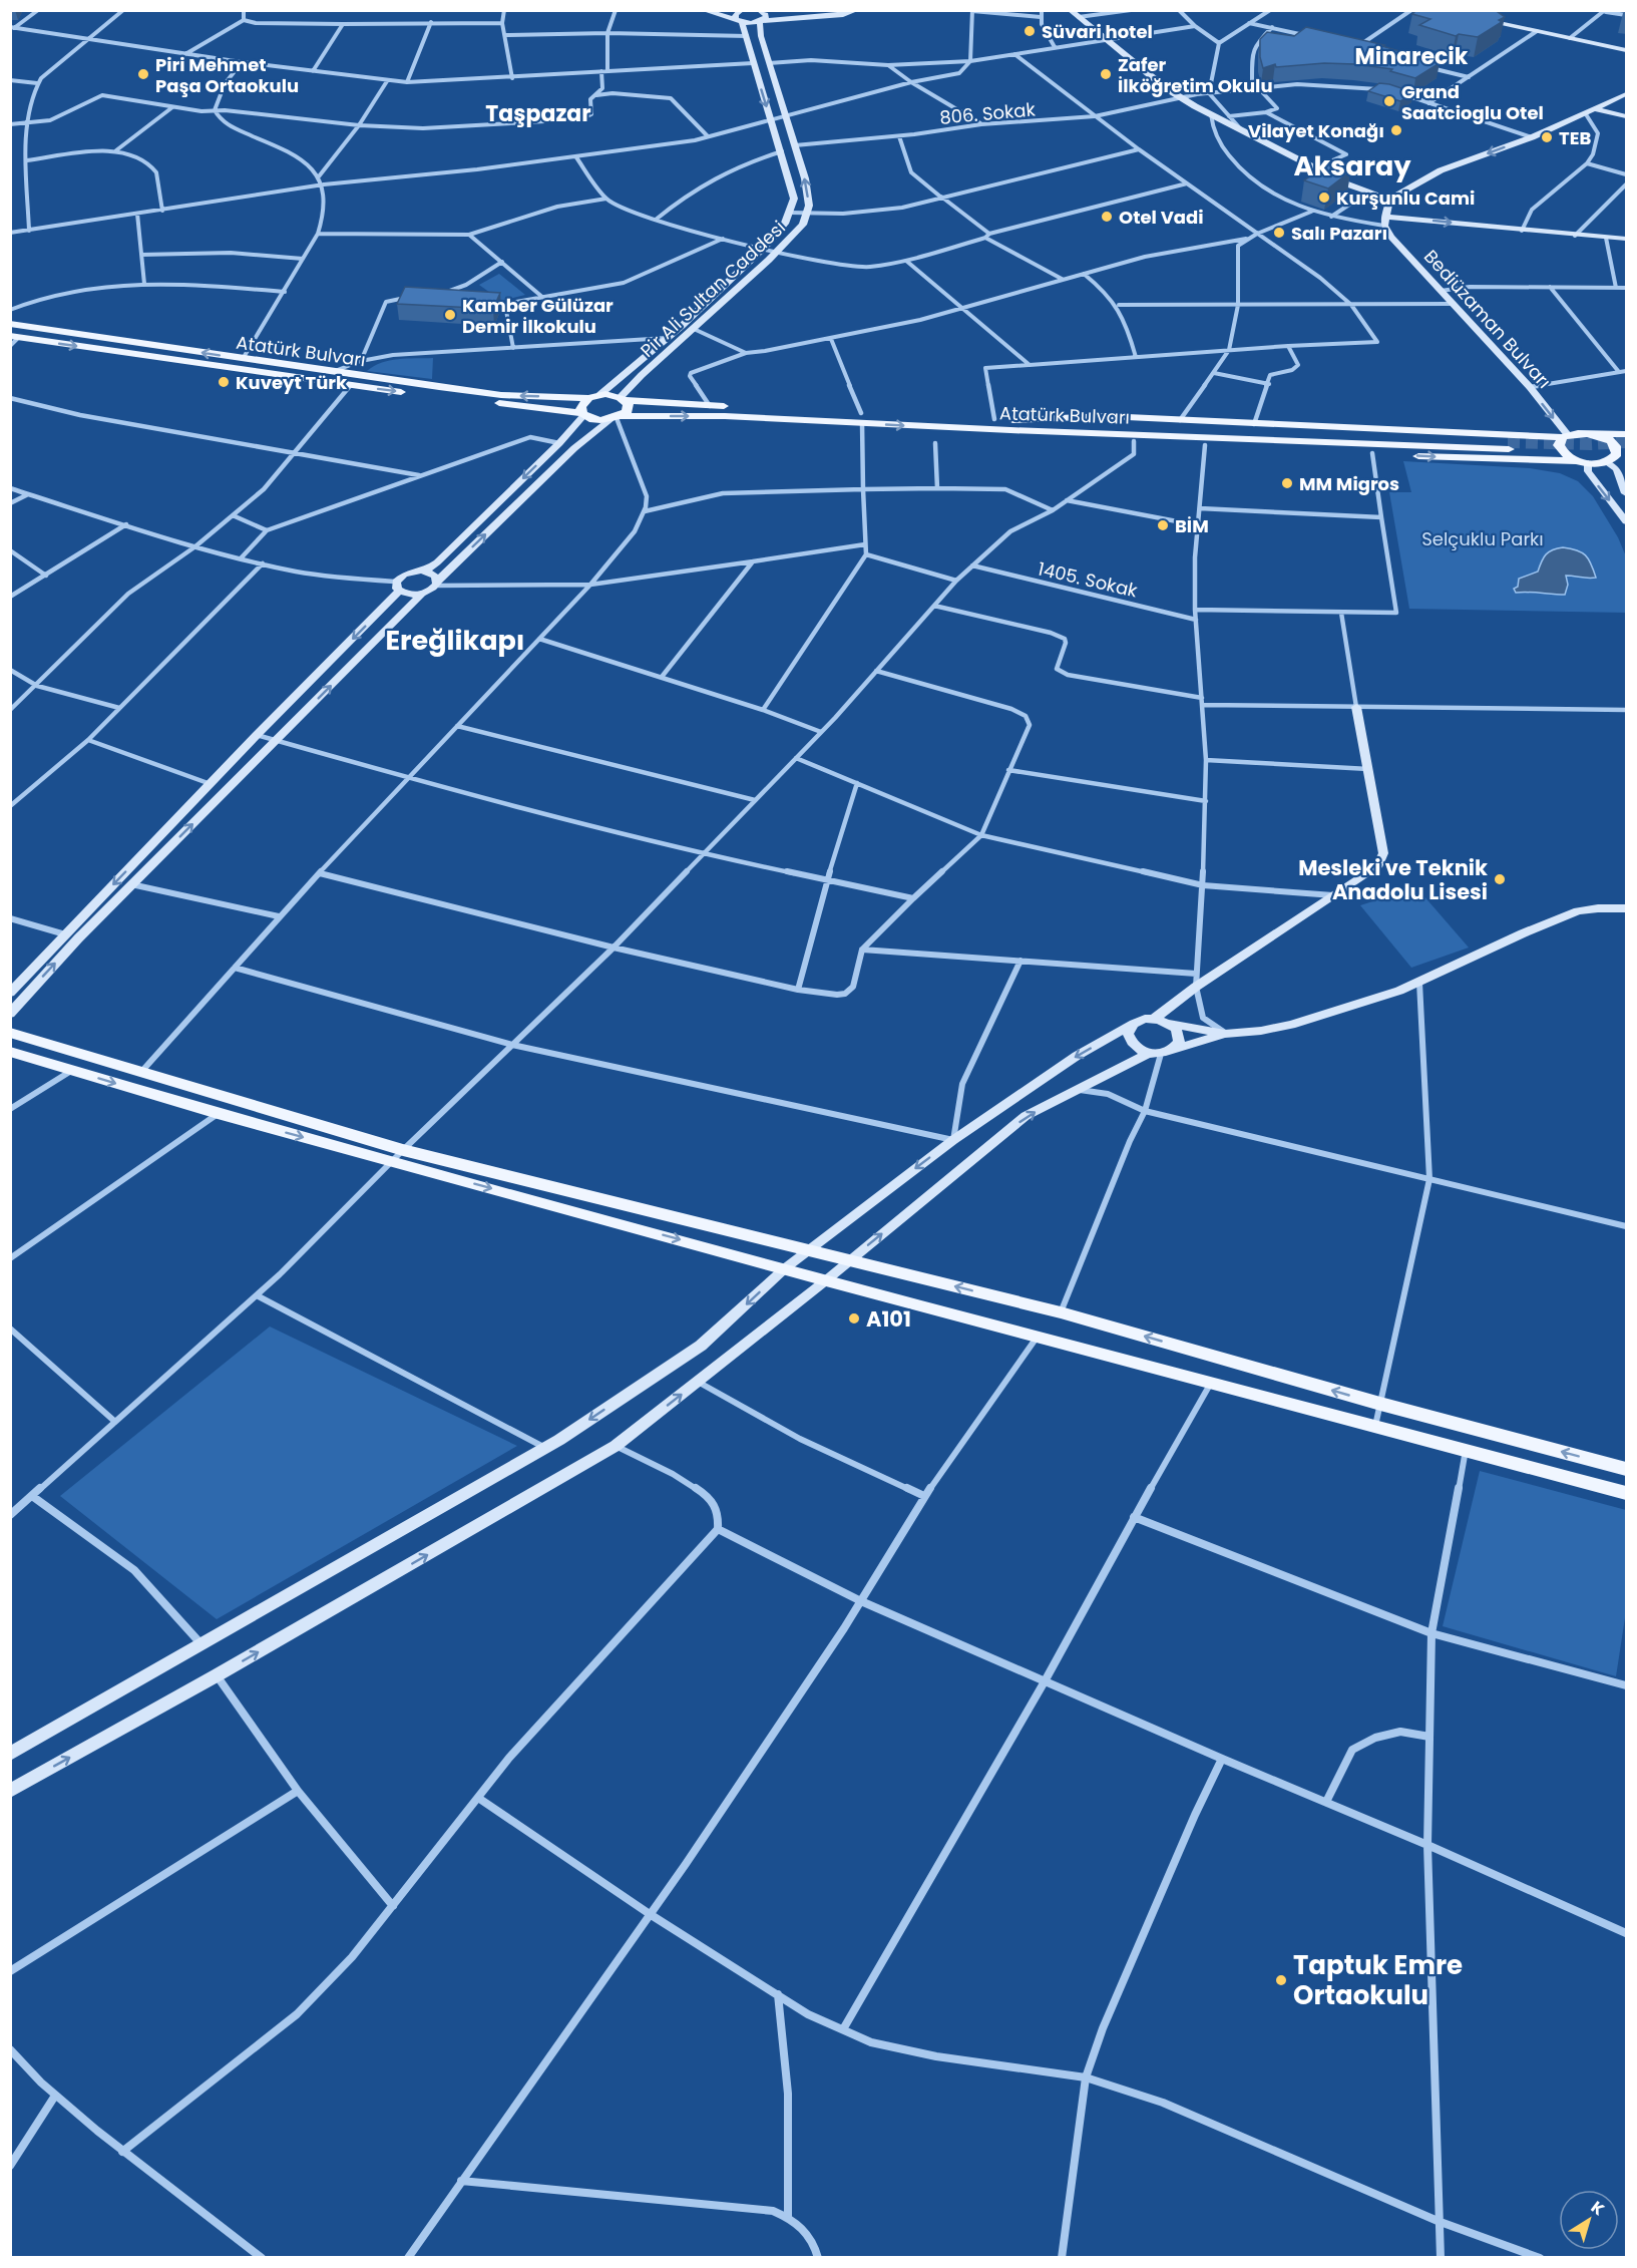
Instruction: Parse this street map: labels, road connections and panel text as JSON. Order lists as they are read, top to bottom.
{
  "streets": {
    "main road": ["Pir Ali Sultan Caddesi", "Bediüzaman Bulvarı", "Atatürk Bulvarı"],
    "street": ["806. Sokak", "1405. Sokak"]
  },
  "crossings": [
    ["806. Sokak", "Pir Ali Sultan Caddesi"],
    ["Pir Ali Sultan Caddesi", "Atatürk Bulvarı"]
  ],
  "districts": [
    "Minarecik",
    "Taşpazar",
    "Aksaray",
    "Ereğlikapı"
  ],
  "parks": ["Selçuklu Parkı"],
  "places": [
    "Süvari hotel",
    "Piri Mehmet Paşa Ortaokulu",
    "Zafer İlköğretim Okulu",
    "Grand Saatcioglu Otel",
    "Vilayet Konağı",
    "TEB",
    "Kurşunlu Cami",
    "Otel Vadi",
    "Salı Pazarı",
    "Kamber Gülüzar Demir İlkokulu",
    "Kuveyt Türk",
    "MM Migros",
    "BİM",
    "Mesleki ve Teknik Anadolu Lisesi",
    "A101",
    "Taptuk Emre Ortaokulu"
  ],
  "north": "top right"
}
